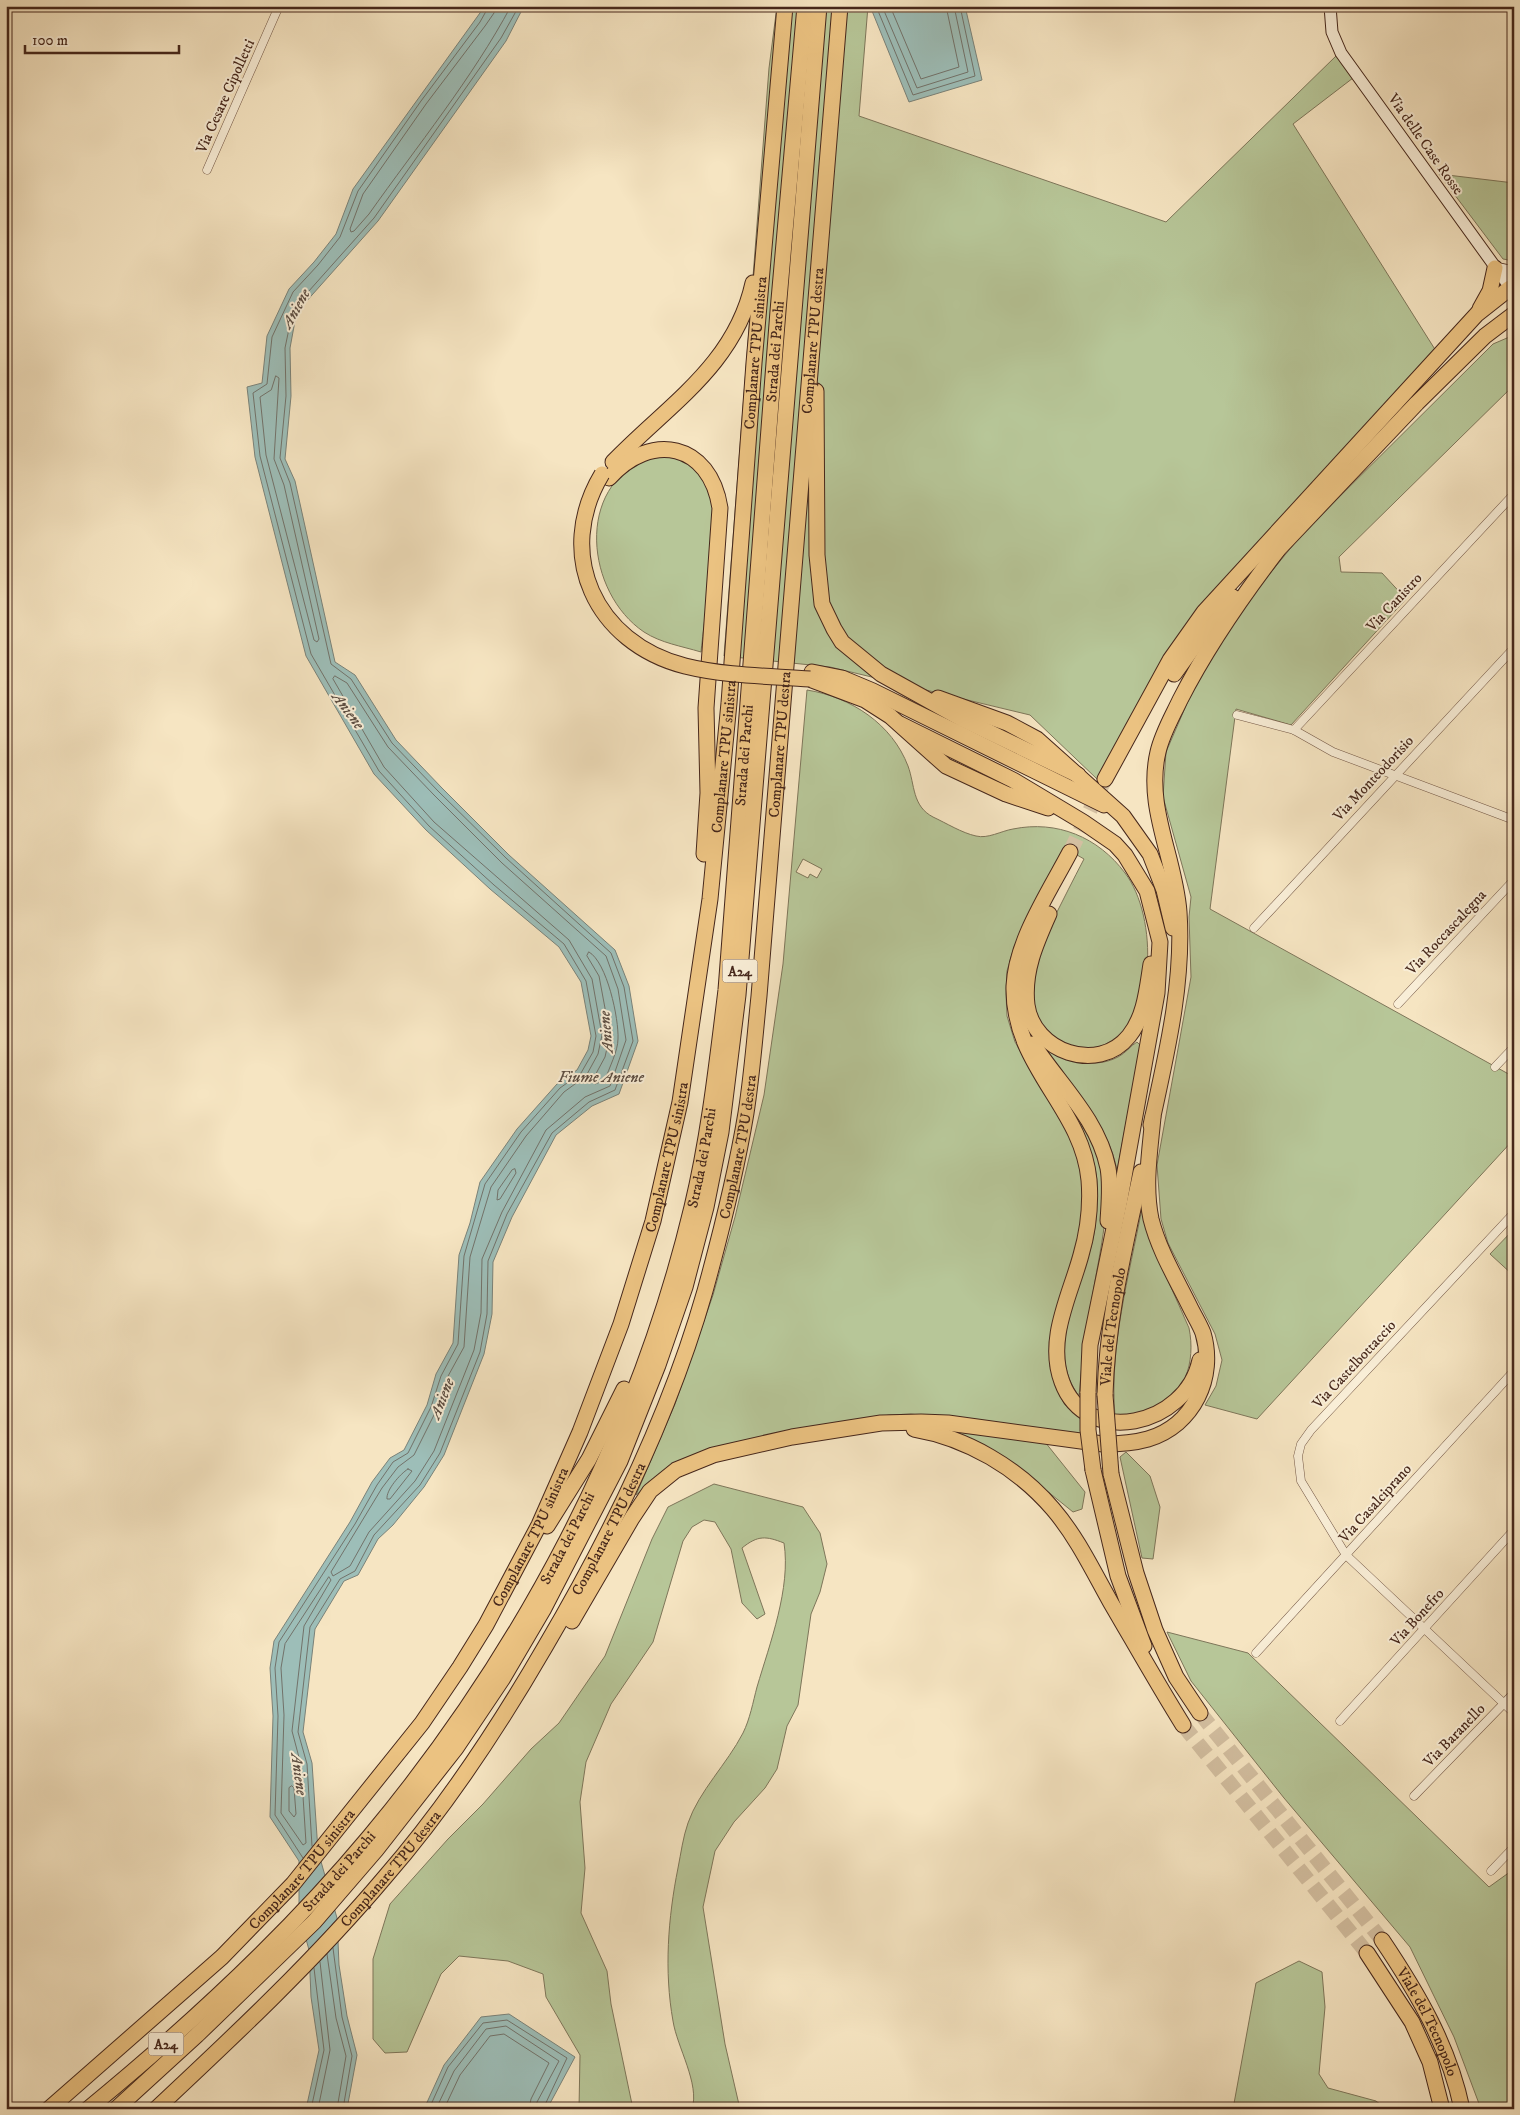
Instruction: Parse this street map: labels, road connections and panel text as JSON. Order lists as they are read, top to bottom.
{
  "streets": {
    "highway": [
      "Complanare TPU destra",
      "Strada dei Parchi",
      "Complanare TPU sinistra",
      "A24",
      "Viale del Tecnopolo"
    ],
    "street": [
      "Via Cesare Cipolletti",
      "Via delle Case Rosse",
      "Via Canistro",
      "Via Monteodorisio",
      "Via Roccascalegna",
      "Via Castelbottaccio",
      "Via Casalciprano",
      "Via Bonefro",
      "Via Baranello"
    ]
  },
  "crossings": [
    ["Via Castelbottaccio", "Via Casalciprano"],
    ["Via Castelbottaccio", "Via Bonefro"],
    ["Via Castelbottaccio", "Via Baranello"]
  ],
  "water": ["Aniene", "Fiume Aniene"],
  "scale_bar": "100 m"
}
